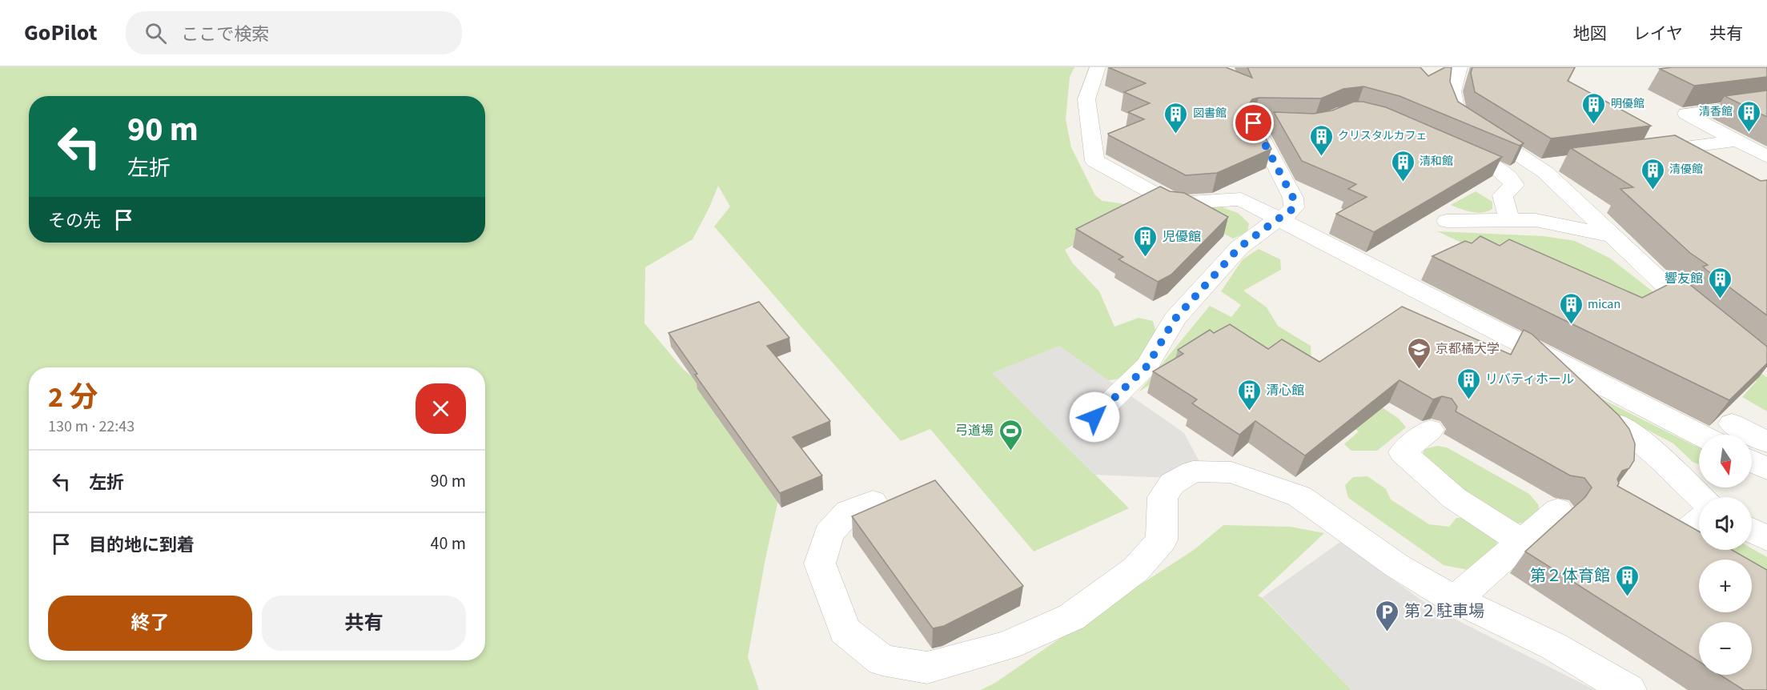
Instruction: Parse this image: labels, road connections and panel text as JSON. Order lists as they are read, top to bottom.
{
  "places": {
    "building": [
      "明優館",
      "清香館",
      "図書館",
      "クリスタルカフェ",
      "清和館",
      "清優館",
      "児優館",
      "響友館",
      "mican",
      "リバティホール",
      "清心館",
      "第２体育館"
    ],
    "school or university": ["京都橘大学"],
    "sports": ["弓道場"],
    "parking": ["第２駐車場"]
  },
  "north": "bottom",
  "page": {
    "header": "GoPilot",
    "search": "ここで検索",
    "nav": ["地図", "レイヤ", "共有"],
    "turn": ["90 m", "左折"],
    "then": "その先",
    "heading": ["2 分", "130 m · 22:43"],
    "map_buttons": ["+", "−"],
    "list": [
      {
        "name": "左折",
        "value": "90 m"
      },
      {
        "name": "目的地に到着",
        "value": "40 m"
      }
    ],
    "buttons": ["終了", "共有"]
  }
}
